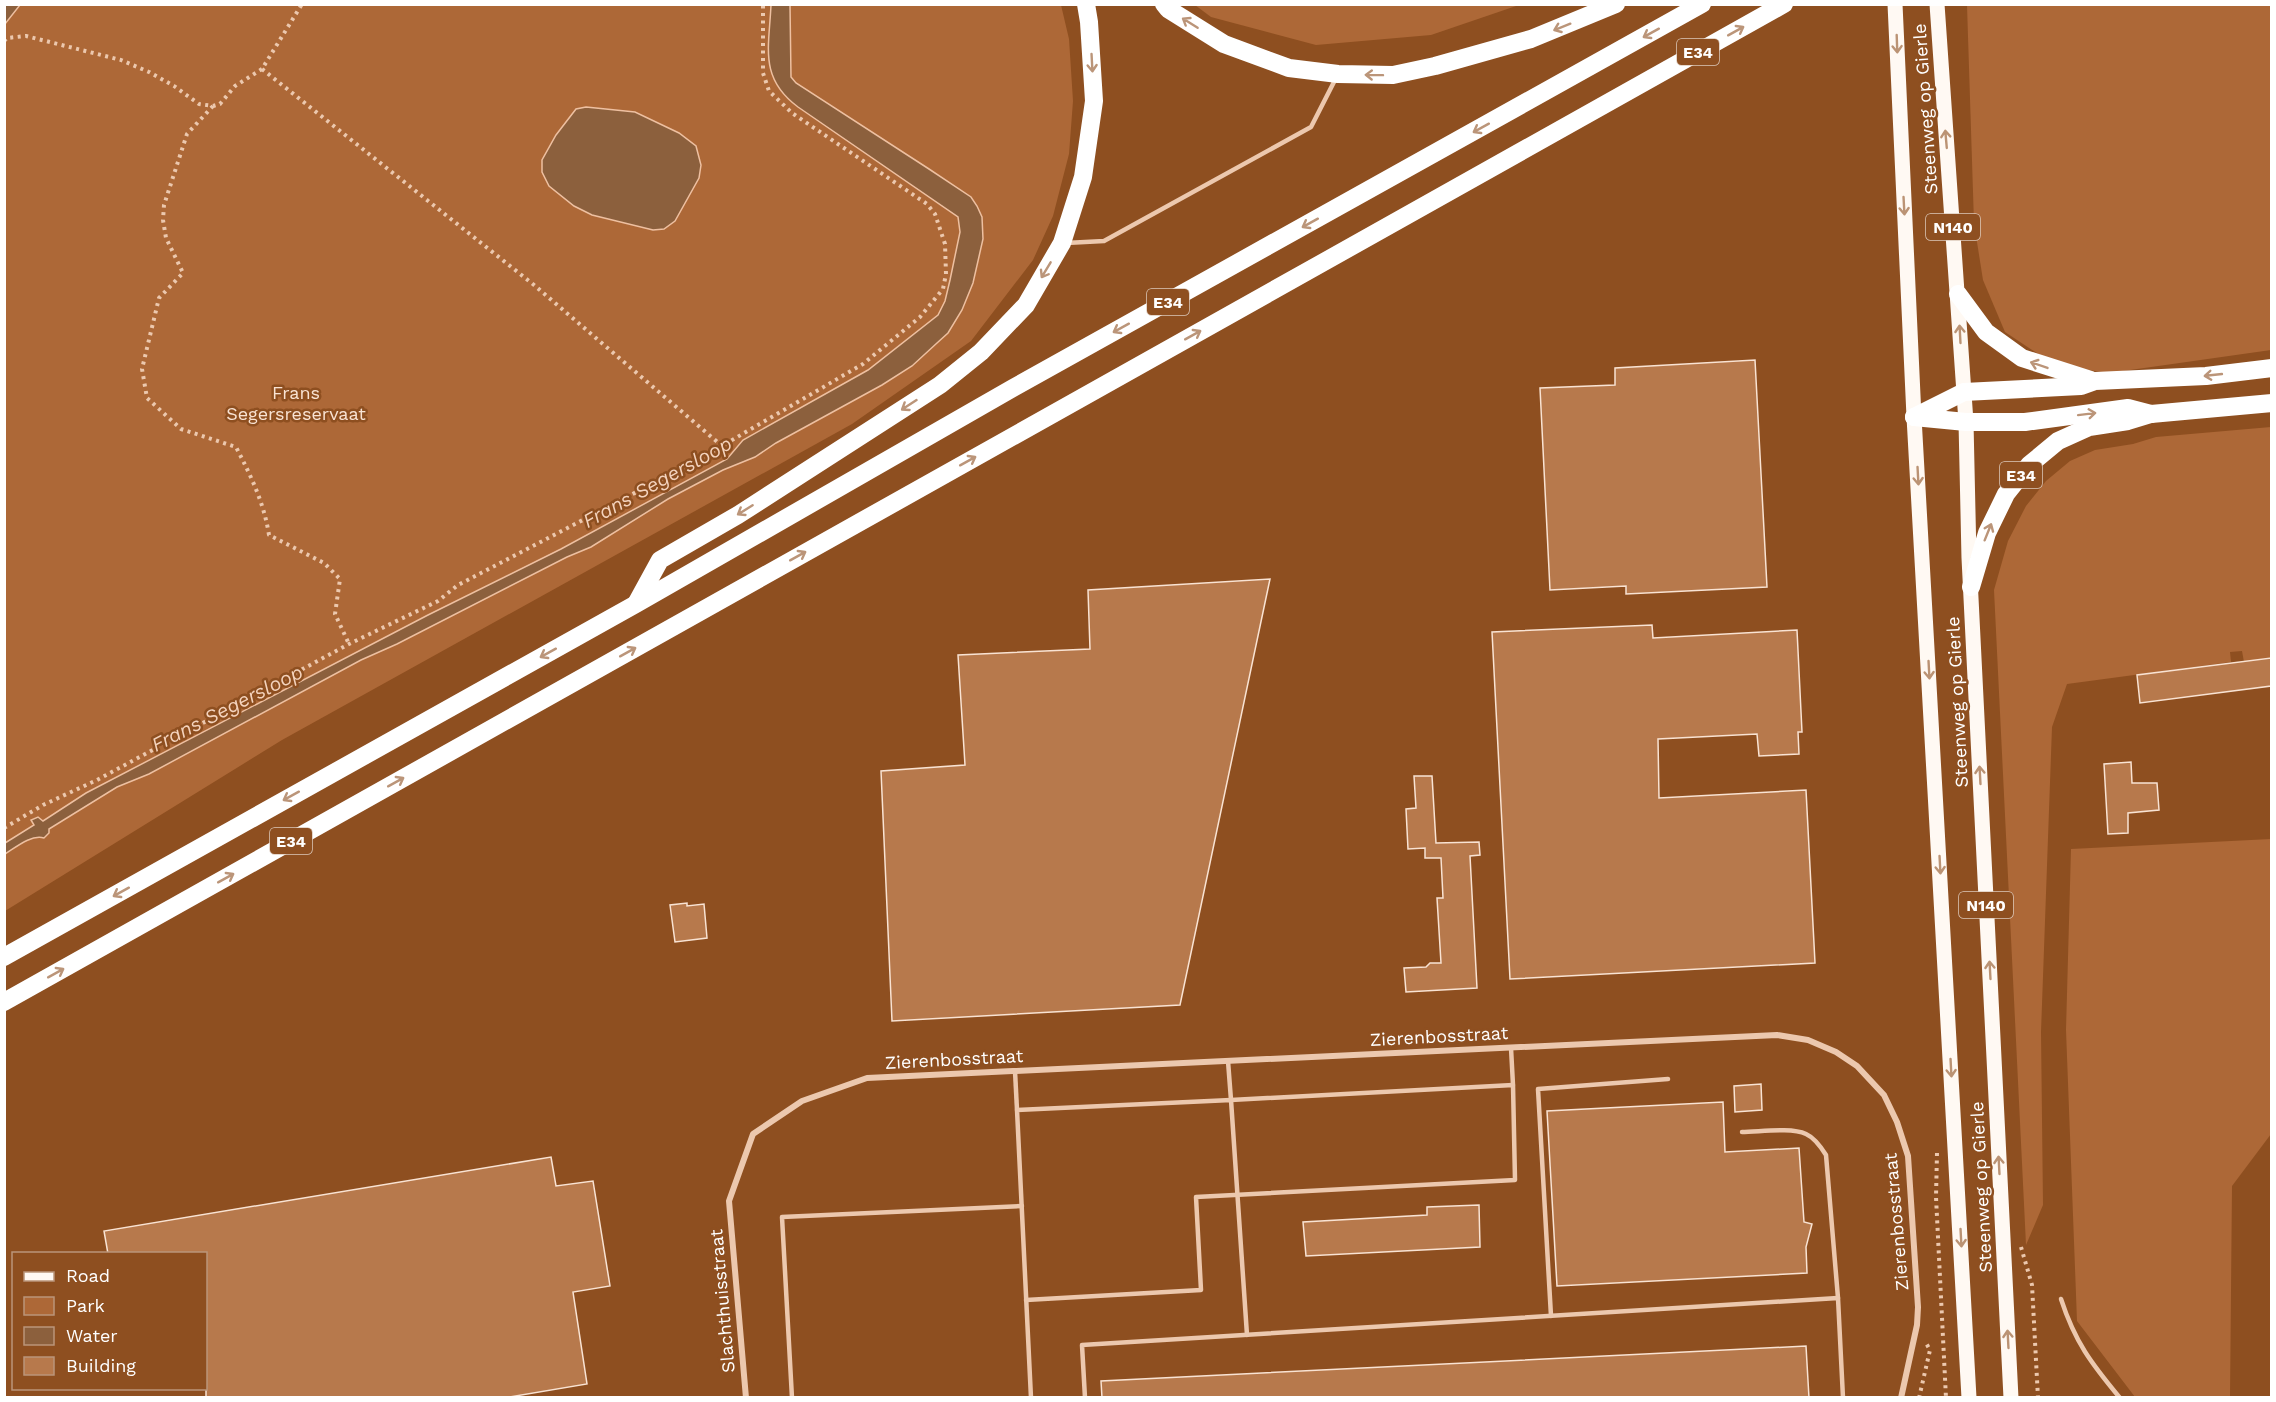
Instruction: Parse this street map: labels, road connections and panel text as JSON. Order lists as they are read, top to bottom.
{
  "streets": {
    "highway": ["E34"],
    "main road": ["Steenweg op Gierle", "N140"],
    "street": ["Zierenbosstraat", "Slachthuisstraat"]
  },
  "crossings": [
    ["E34", "Steenweg op Gierle"],
    ["Zierenbosstraat", "Slachthuisstraat"]
  ],
  "water": ["Frans Segersloop"],
  "parks": ["Frans Segersreservaat"],
  "legend": [
    "Road",
    "Park",
    "Water",
    "Building"
  ]
}
